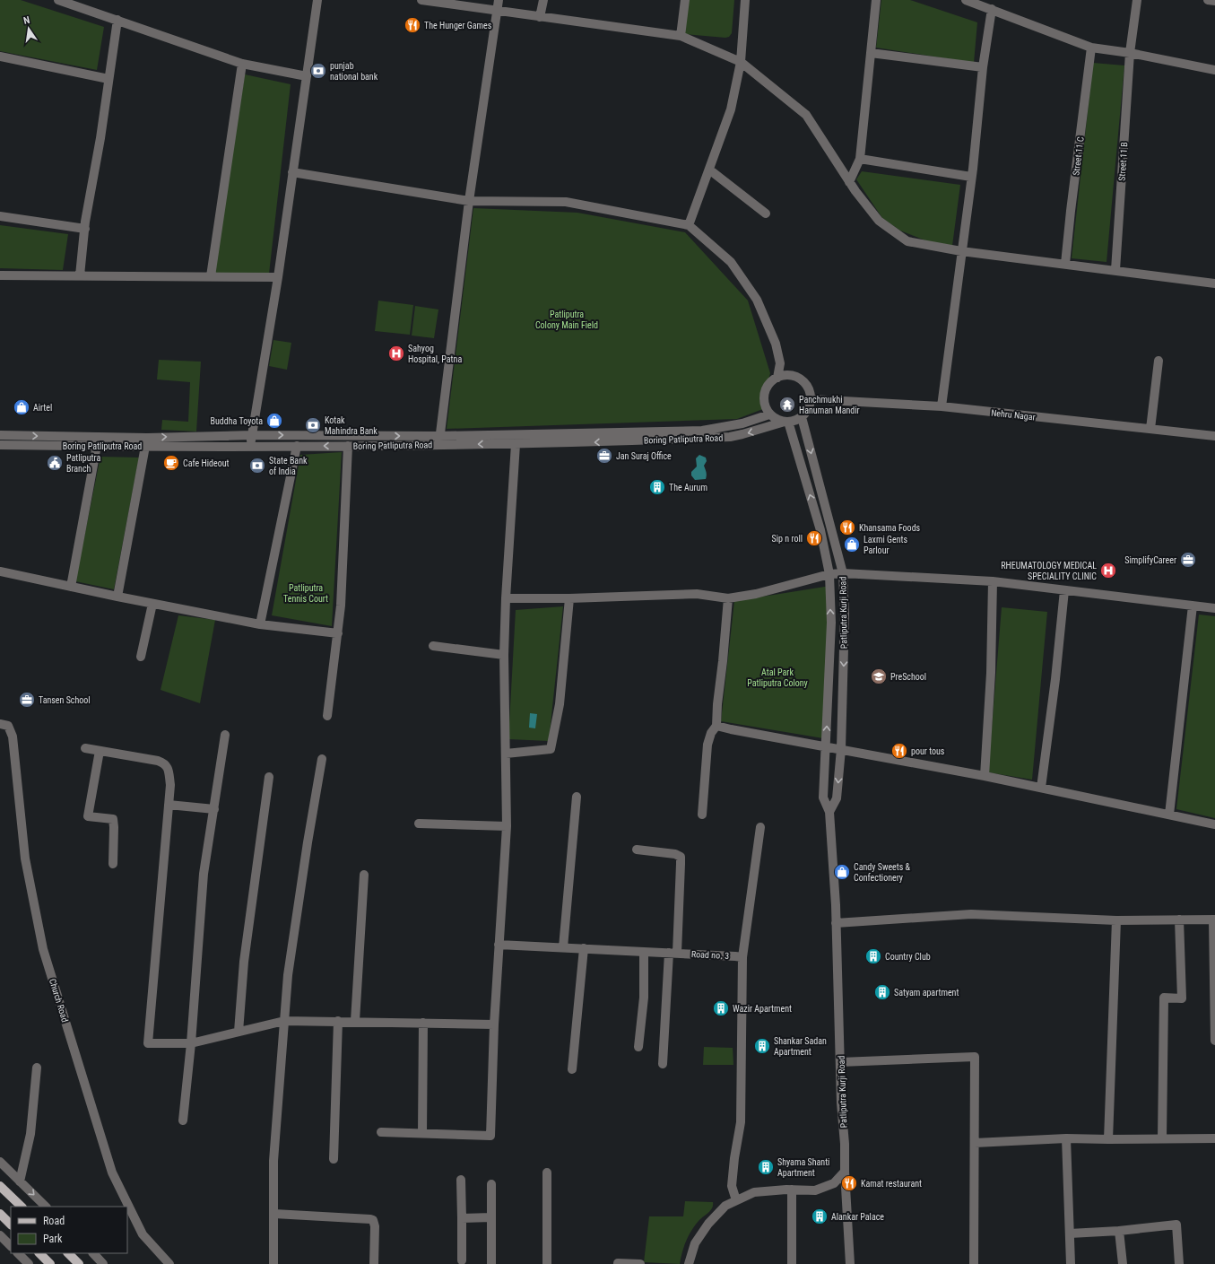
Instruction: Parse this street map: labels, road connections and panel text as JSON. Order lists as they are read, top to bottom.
{
  "streets": {
    "street": [
      "Street 11 C",
      "Street 11 B",
      "Nehru Nagar",
      "Boring Patliputra Road",
      "Patliputra Kurji Road",
      "Road no. 3",
      "Church Road"
    ]
  },
  "crossings": [
    ["Nehru Nagar", "Boring Patliputra Road"],
    ["Nehru Nagar", "Patliputra Kurji Road"],
    ["Boring Patliputra Road", "Patliputra Kurji Road"]
  ],
  "parks": ["Patliputra Colony Main Field", "Patliputra Tennis Court", "Atal Park Patliputra Colony"],
  "places": {
    "restaurant": [
      "The Hunger Games",
      "Khansama Foods",
      "Sip n roll",
      "pour tous",
      "Kamat restaurant"
    ],
    "bank": ["punjab national bank", "Kotak Mahindra Bank", "State Bank of India"],
    "hospital": ["Sahyog Hospital, Patna", "RHEUMATOLOGY MEDICAL SPECIALITY CLINIC"],
    "temple": ["Panchmukhi Hanuman Mandir"],
    "shop": [
      "Airtel",
      "Buddha Toyota",
      "Laxmi Gents Parlour",
      "Candy Sweets & Confectionery"
    ],
    "office": ["Jan Suraj Office", "SimplifyCareer", "Tansen School"],
    "public building": ["Patliputra Branch"],
    "cafe": ["Cafe Hideout"],
    "building": [
      "The Aurum",
      "Country Club",
      "Satyam apartment",
      "Wazir Apartment",
      "Shankar Sadan Apartment",
      "Shyama Shanti Apartment",
      "Alankar Palace"
    ],
    "school or university": ["PreSchool"]
  },
  "legend": ["Road", "Park"],
  "north": "top"
}
